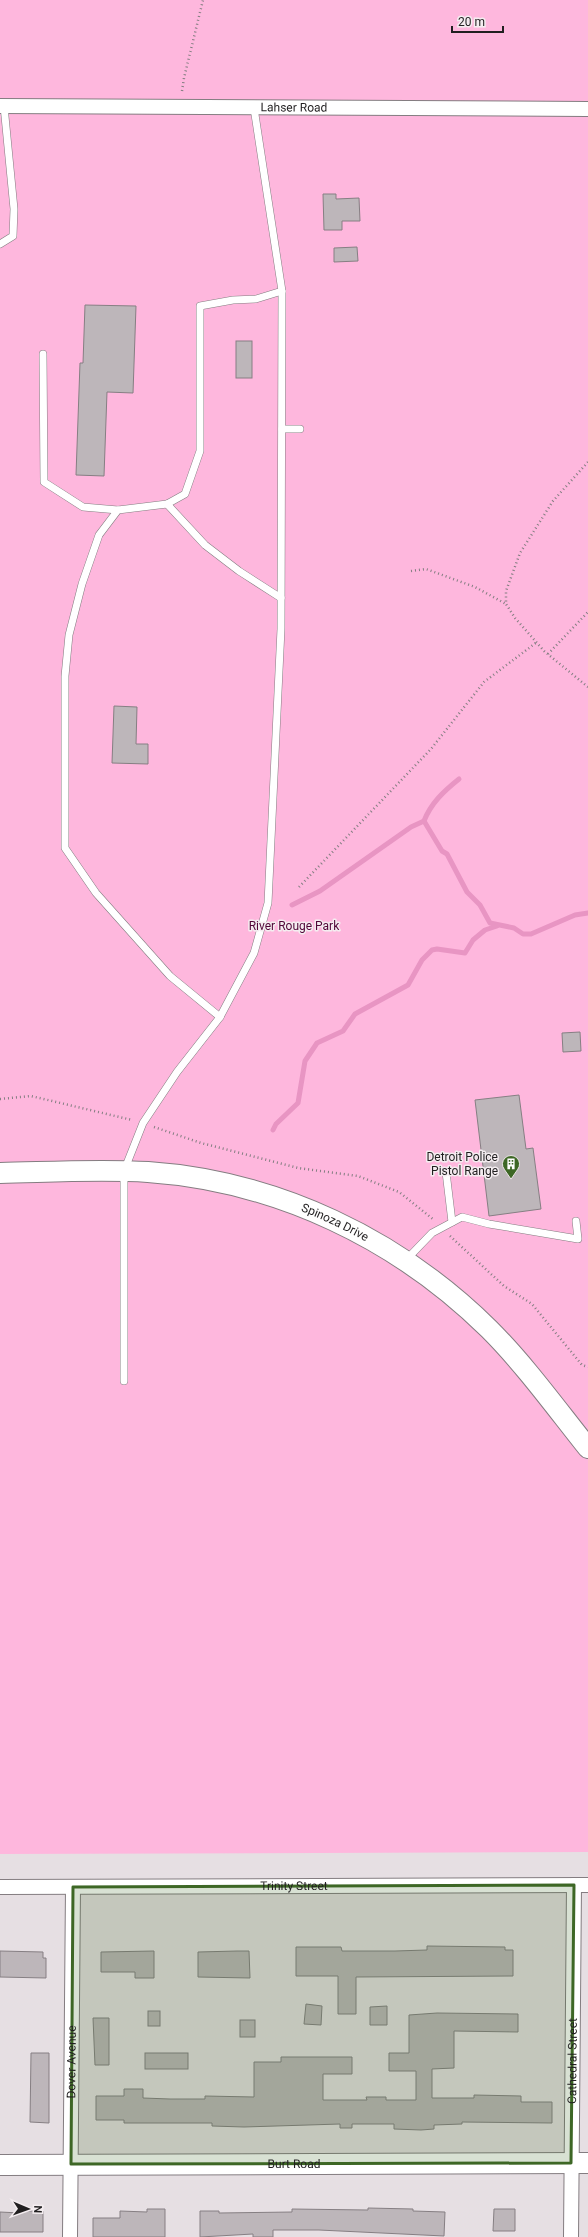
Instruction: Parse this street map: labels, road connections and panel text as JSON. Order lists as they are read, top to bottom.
{
  "streets": {
    "street": [
      "Lahser Road",
      "Spinoza Drive",
      "Trinity Street",
      "Cathedral Street",
      "Dover Avenue",
      "Burt Road"
    ]
  },
  "crossings": [
    ["Trinity Street", "Cathedral Street"],
    ["Trinity Street", "Dover Avenue"],
    ["Cathedral Street", "Burt Road"],
    ["Dover Avenue", "Burt Road"]
  ],
  "parks": ["River Rouge Park"],
  "places": {
    "building": ["Detroit Police Pistol Range"]
  },
  "scale_bar": "20 m",
  "north": "right"
}
